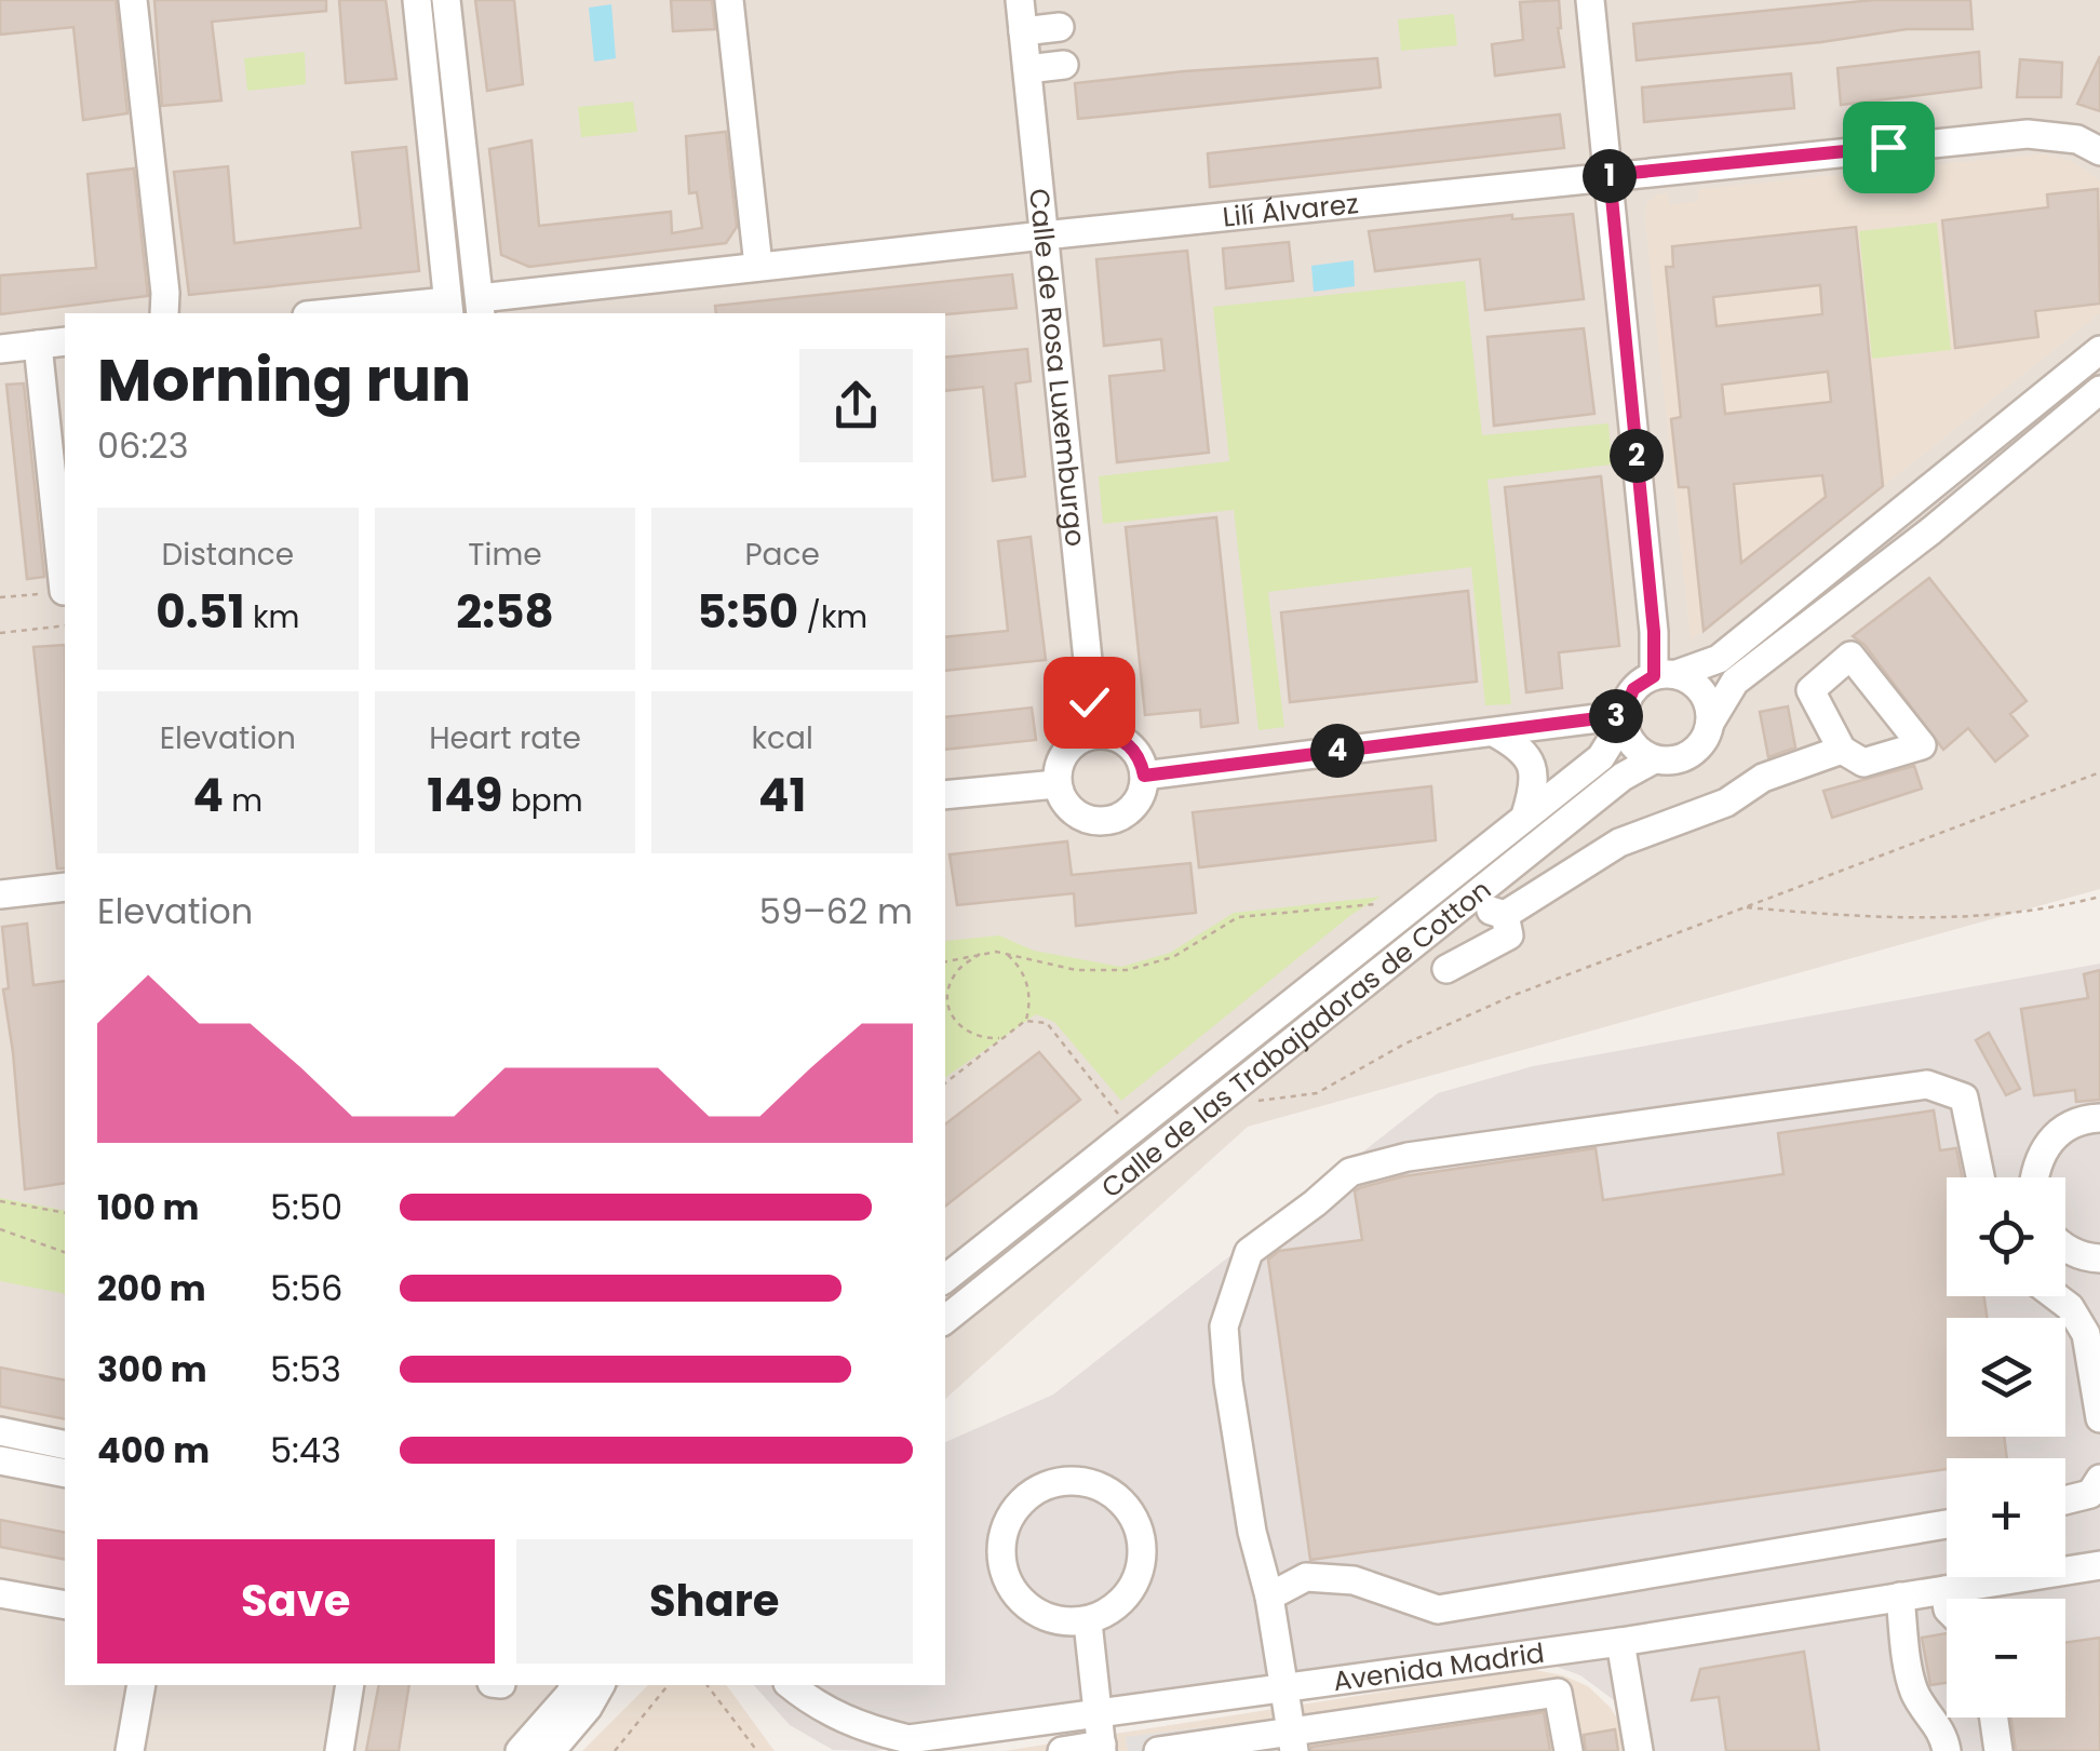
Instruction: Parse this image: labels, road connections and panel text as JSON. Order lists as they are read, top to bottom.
{
  "streets": {
    "street": [
      "Lilí Álvarez",
      "Calle de Rosa Luxemburgo",
      "Calle de las Trabajadoras de Cotton",
      "Avenida Madrid"
    ]
  },
  "crossings": [
    ["Lilí Álvarez", "Calle de Rosa Luxemburgo"]
  ],
  "page": {
    "pins": [
      "1",
      "2",
      "3",
      "4"
    ],
    "heading": ["Morning run", "06:23"],
    "stats": [
      ["Distance", "0.51 km"],
      ["Time", "2:58"],
      ["Pace", "5:50 /km"],
      ["Elevation", "4 m"],
      ["Heart rate", "149 bpm"],
      ["kcal", "41"]
    ],
    "chart": ["Elevation", "59–62 m"],
    "list": [
      {
        "name": "100 m",
        "note": "5:50"
      },
      {
        "name": "200 m",
        "note": "5:56"
      },
      {
        "name": "300 m",
        "note": "5:53"
      },
      {
        "name": "400 m",
        "note": "5:43"
      }
    ],
    "map_buttons": ["+", "−"],
    "buttons": ["Save", "Share"]
  }
}
